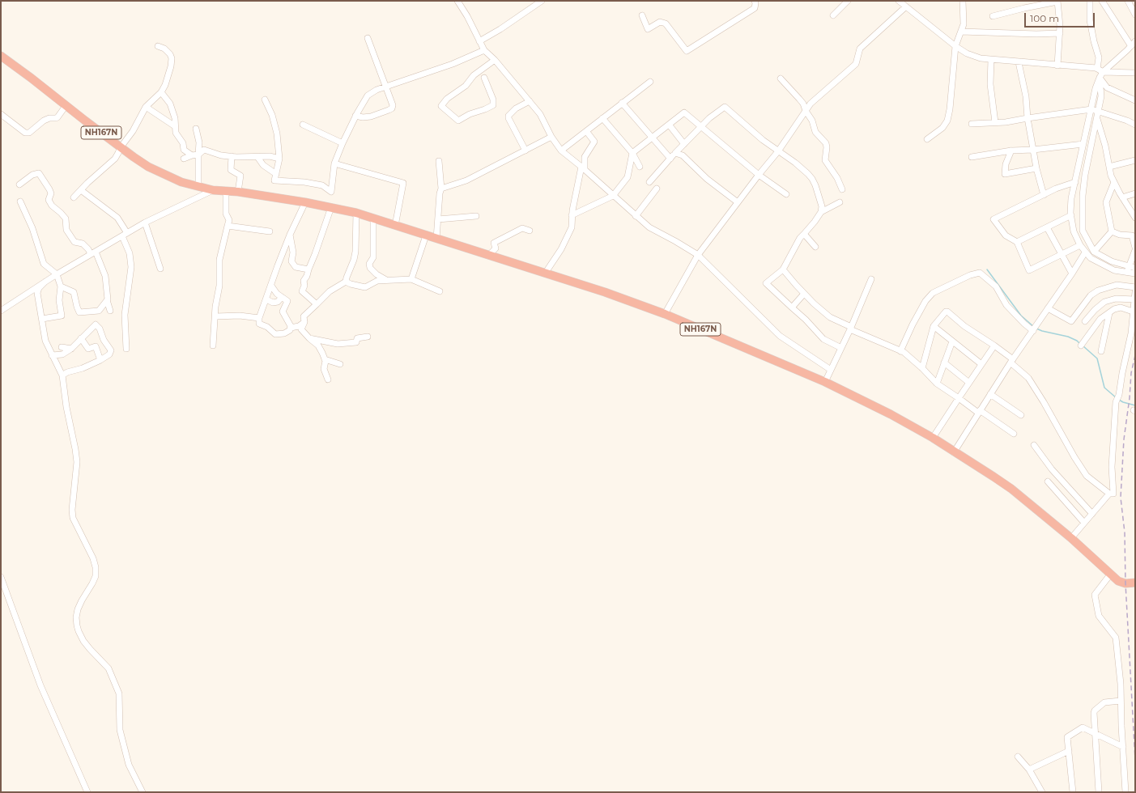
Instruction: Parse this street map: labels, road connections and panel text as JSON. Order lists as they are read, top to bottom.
{
  "streets": {
    "highway": ["NH167N"]
  },
  "scale_bar": "100 m"
}
